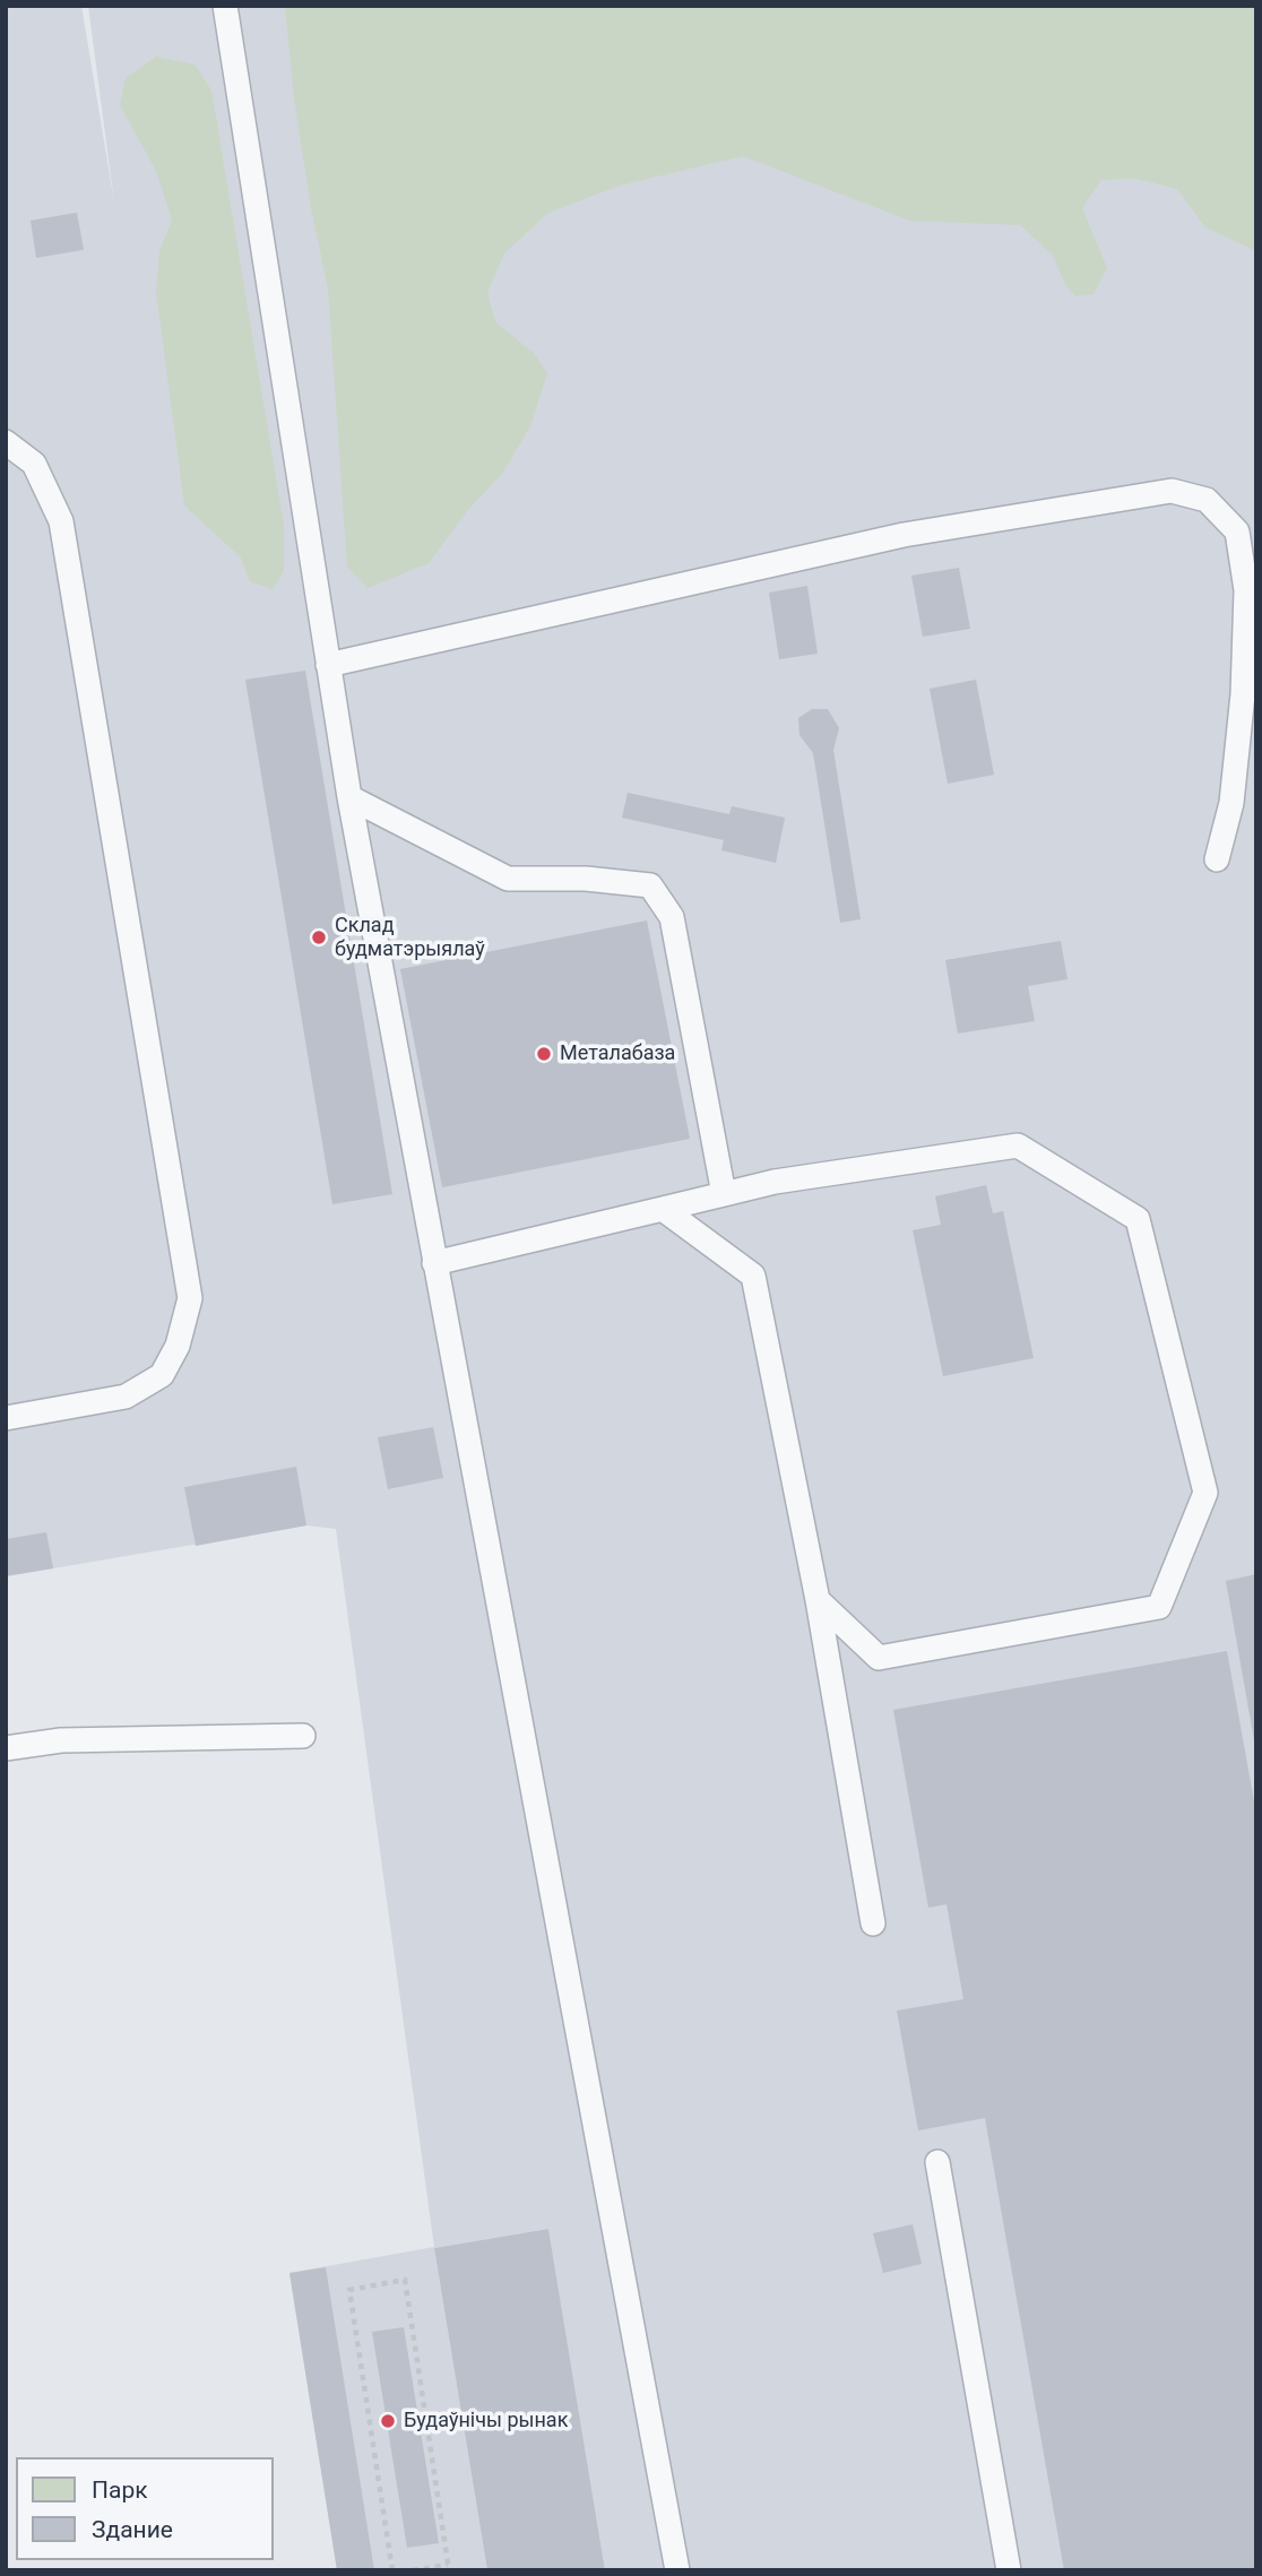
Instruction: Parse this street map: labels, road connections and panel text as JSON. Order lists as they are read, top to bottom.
{
  "places": ["Склад будматэрыялаў", "Металабаза", "Будаўнічы рынак"],
  "legend": ["Парк", "Здание"]
}
